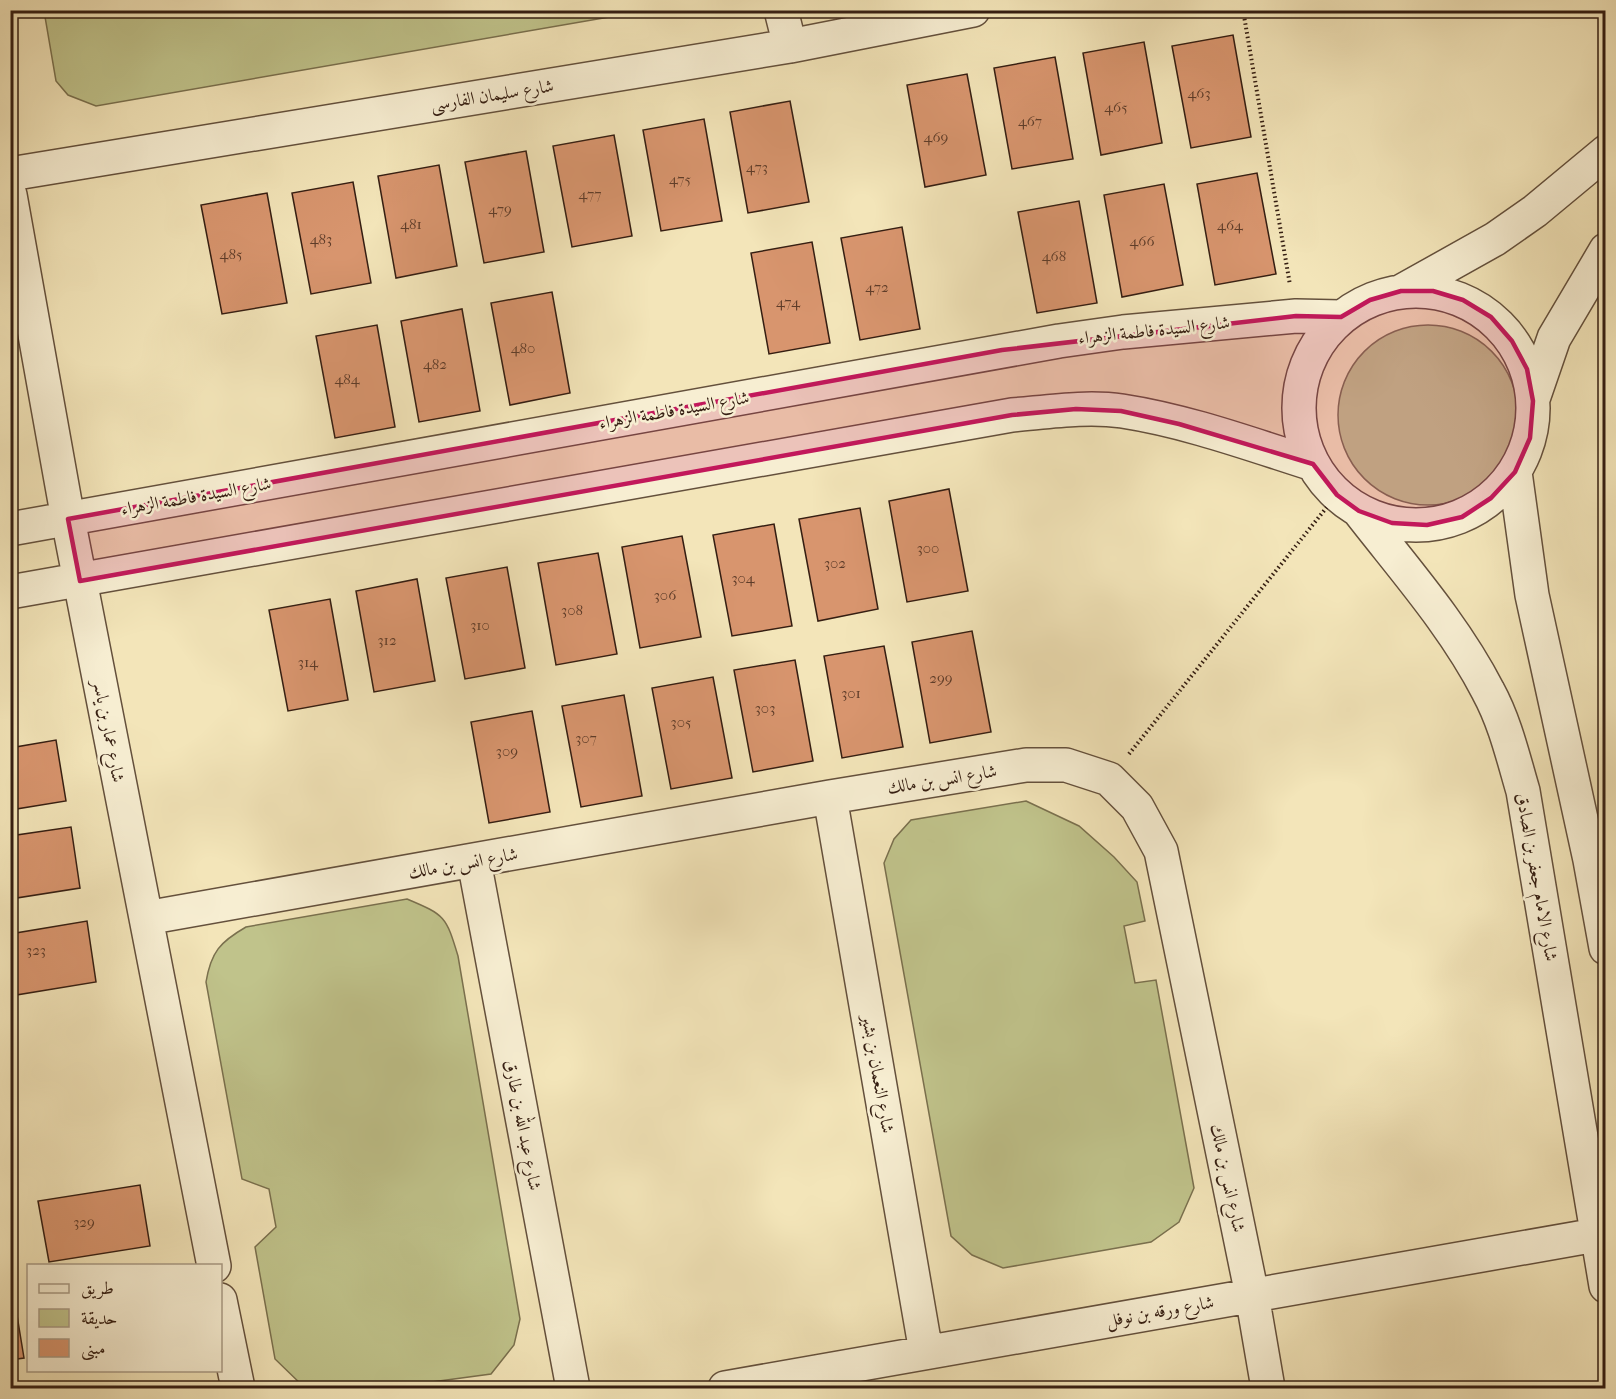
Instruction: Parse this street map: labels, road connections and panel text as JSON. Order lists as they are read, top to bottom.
{
  "streets": {
    "street": [
      "شارع سليمان الفارسى",
      "شارع السيدة فاطمة الزهراء",
      "شارع عمار بن ياسر",
      "شارع انس بن مالك",
      "شارع الامام جعفر بن الصادق",
      "شارع النعمان بن بشير",
      "شارع عبد الله بن طارق",
      "شارع ورقه بن نوفل"
    ]
  },
  "crossings": [
    ["شارع السيدة فاطمة الزهراء", "شارع عمار بن ياسر"],
    ["شارع عمار بن ياسر", "شارع انس بن مالك"],
    ["شارع انس بن مالك", "شارع النعمان بن بشير"],
    ["شارع انس بن مالك", "شارع عبد الله بن طارق"],
    ["شارع انس بن مالك", "شارع ورقه بن نوفل"],
    ["شارع الامام جعفر بن الصادق", "شارع ورقه بن نوفل"],
    ["شارع النعمان بن بشير", "شارع ورقه بن نوفل"]
  ],
  "house_numbers": [
    "463",
    "465",
    "467",
    "469",
    "473",
    "475",
    "477",
    "479",
    "481",
    "464",
    "483",
    "466",
    "485",
    "468",
    "472",
    "474",
    "480",
    "482",
    "484",
    "300",
    "302",
    "304",
    "306",
    "308",
    "310",
    "312",
    "314",
    "299",
    "301",
    "303",
    "305",
    "307",
    "309",
    "323",
    "329"
  ],
  "legend": ["طريق", "حديقة", "مبنى"]
}
